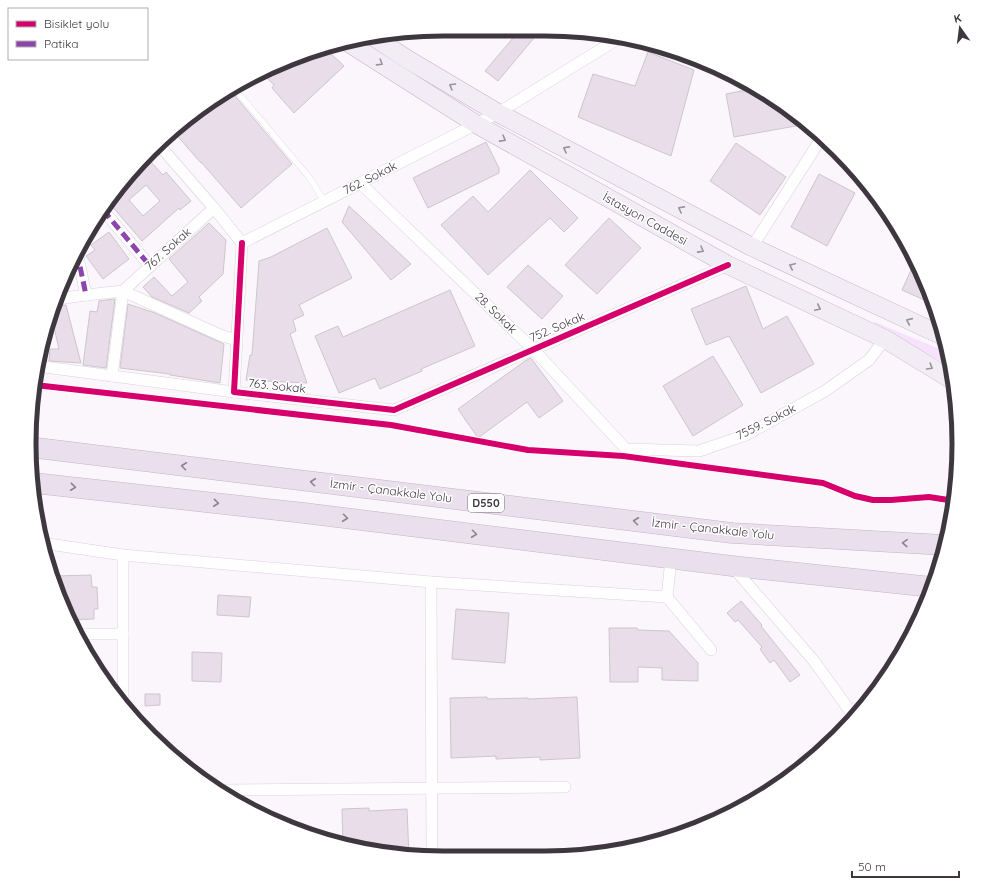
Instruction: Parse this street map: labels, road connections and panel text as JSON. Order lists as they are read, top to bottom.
{
  "streets": {
    "highway": ["İzmir - Çanakkale Yolu", "D550"],
    "main road": ["İstasyon Caddesi"],
    "street": [
      "762. Sokak",
      "767. Sokak",
      "28. Sokak",
      "752. Sokak",
      "763. Sokak",
      "7559. Sokak"
    ]
  },
  "crossings": [
    ["762. Sokak", "İstasyon Caddesi"],
    ["762. Sokak", "28. Sokak"],
    ["762. Sokak", "763. Sokak"],
    ["İstasyon Caddesi", "752. Sokak"],
    ["İstasyon Caddesi", "7559. Sokak"],
    ["28. Sokak", "752. Sokak"],
    ["28. Sokak", "7559. Sokak"],
    ["752. Sokak", "763. Sokak"]
  ],
  "legend": ["Bisiklet yolu", "Patika"],
  "scale_bar": "50 m",
  "north": "top"
}
